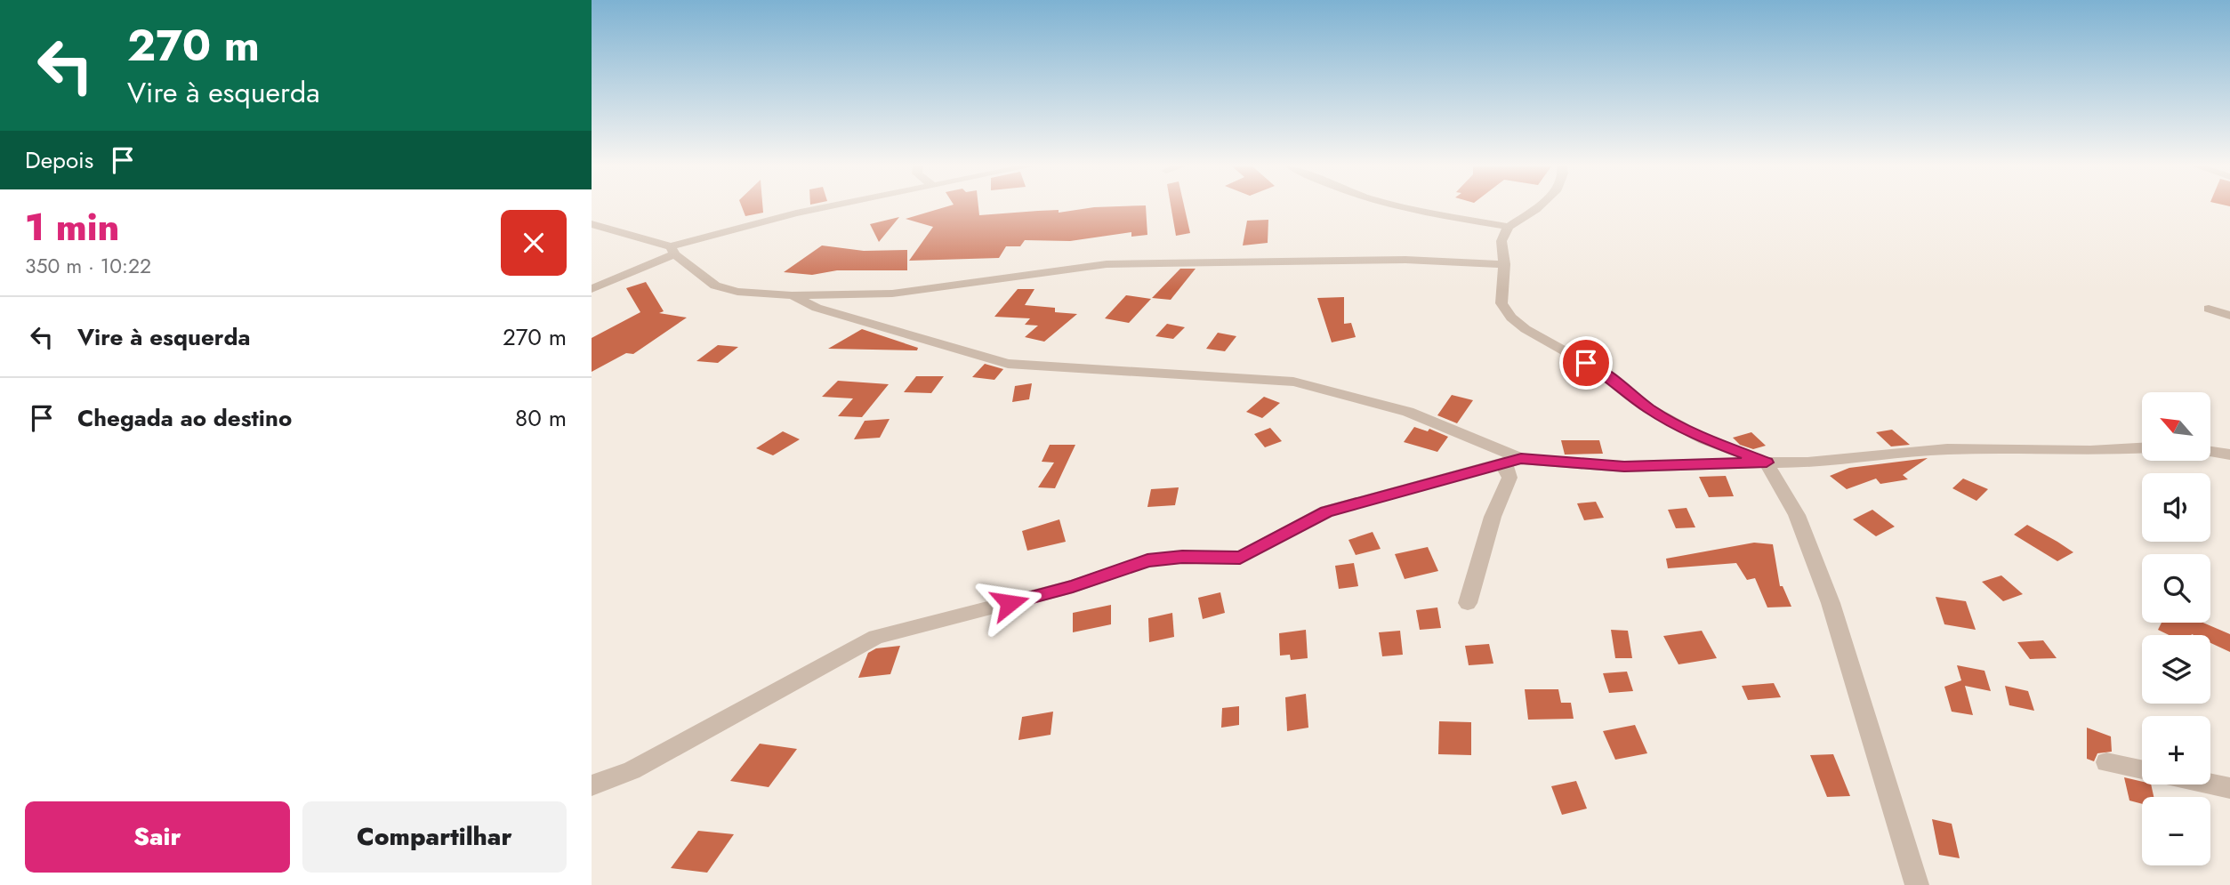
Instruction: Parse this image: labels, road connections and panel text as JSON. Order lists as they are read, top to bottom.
{
  "north": "top left",
  "page": {
    "turn": ["270 m", "Vire à esquerda"],
    "then": "Depois",
    "heading": ["1 min", "350 m · 10:22"],
    "list": [
      {
        "name": "Vire à esquerda",
        "value": "270 m"
      },
      {
        "name": "Chegada ao destino",
        "value": "80 m"
      }
    ],
    "map_buttons": ["+", "−"],
    "buttons": ["Sair", "Compartilhar"]
  }
}
